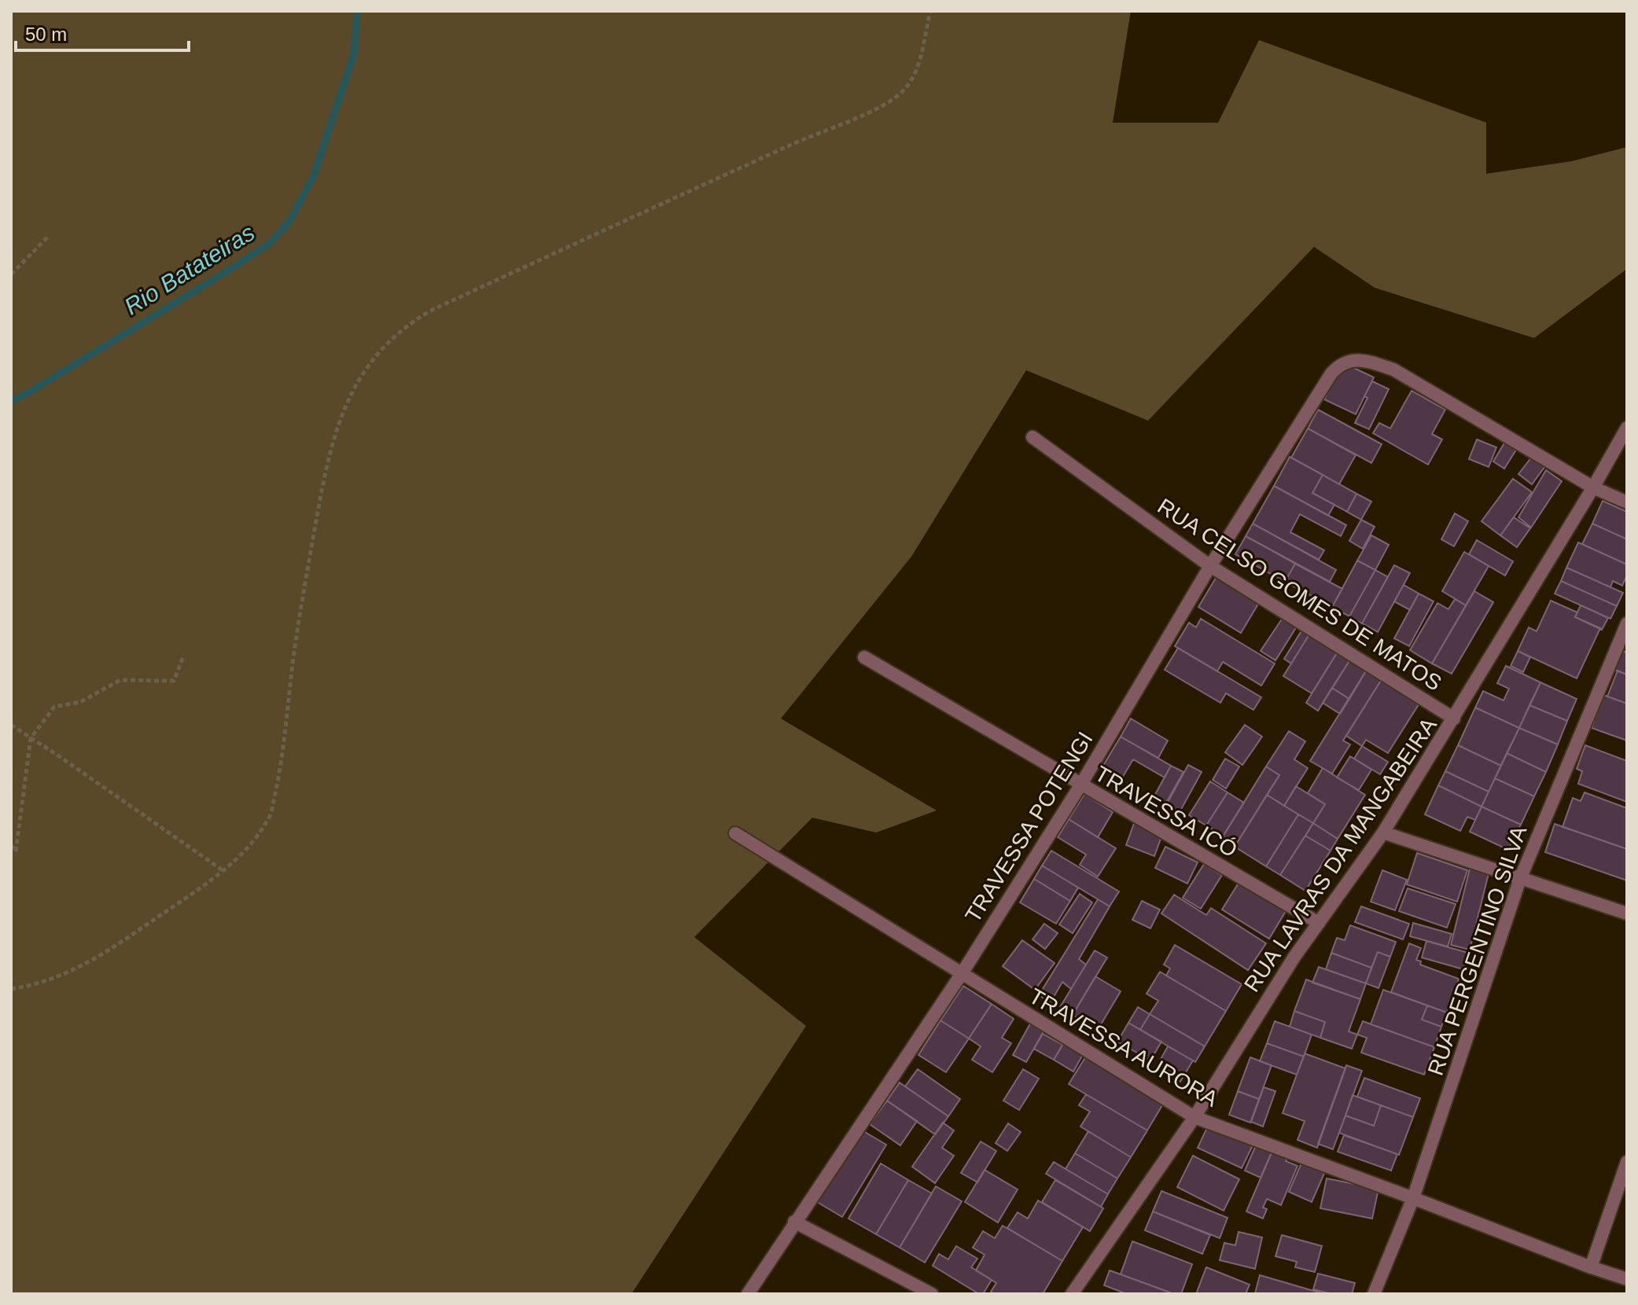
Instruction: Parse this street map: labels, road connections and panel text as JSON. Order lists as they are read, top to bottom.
{
  "streets": {
    "street": [
      "RUA CELSO GOMES DE MATOS",
      "TRAVESSA ICÓ",
      "TRAVESSA POTENGI",
      "RUA LAVRAS DA MANGABEIRA",
      "RUA PERGENTINO SILVA",
      "TRAVESSA AURORA"
    ]
  },
  "crossings": [
    ["RUA CELSO GOMES DE MATOS", "TRAVESSA POTENGI"],
    ["RUA CELSO GOMES DE MATOS", "RUA LAVRAS DA MANGABEIRA"],
    ["TRAVESSA ICÓ", "TRAVESSA POTENGI"],
    ["TRAVESSA ICÓ", "RUA LAVRAS DA MANGABEIRA"],
    ["TRAVESSA POTENGI", "RUA LAVRAS DA MANGABEIRA"],
    ["TRAVESSA POTENGI", "TRAVESSA AURORA"],
    ["RUA LAVRAS DA MANGABEIRA", "TRAVESSA AURORA"],
    ["RUA PERGENTINO SILVA", "TRAVESSA AURORA"]
  ],
  "water": ["Rio Batateiras"],
  "scale_bar": "50 m"
}
